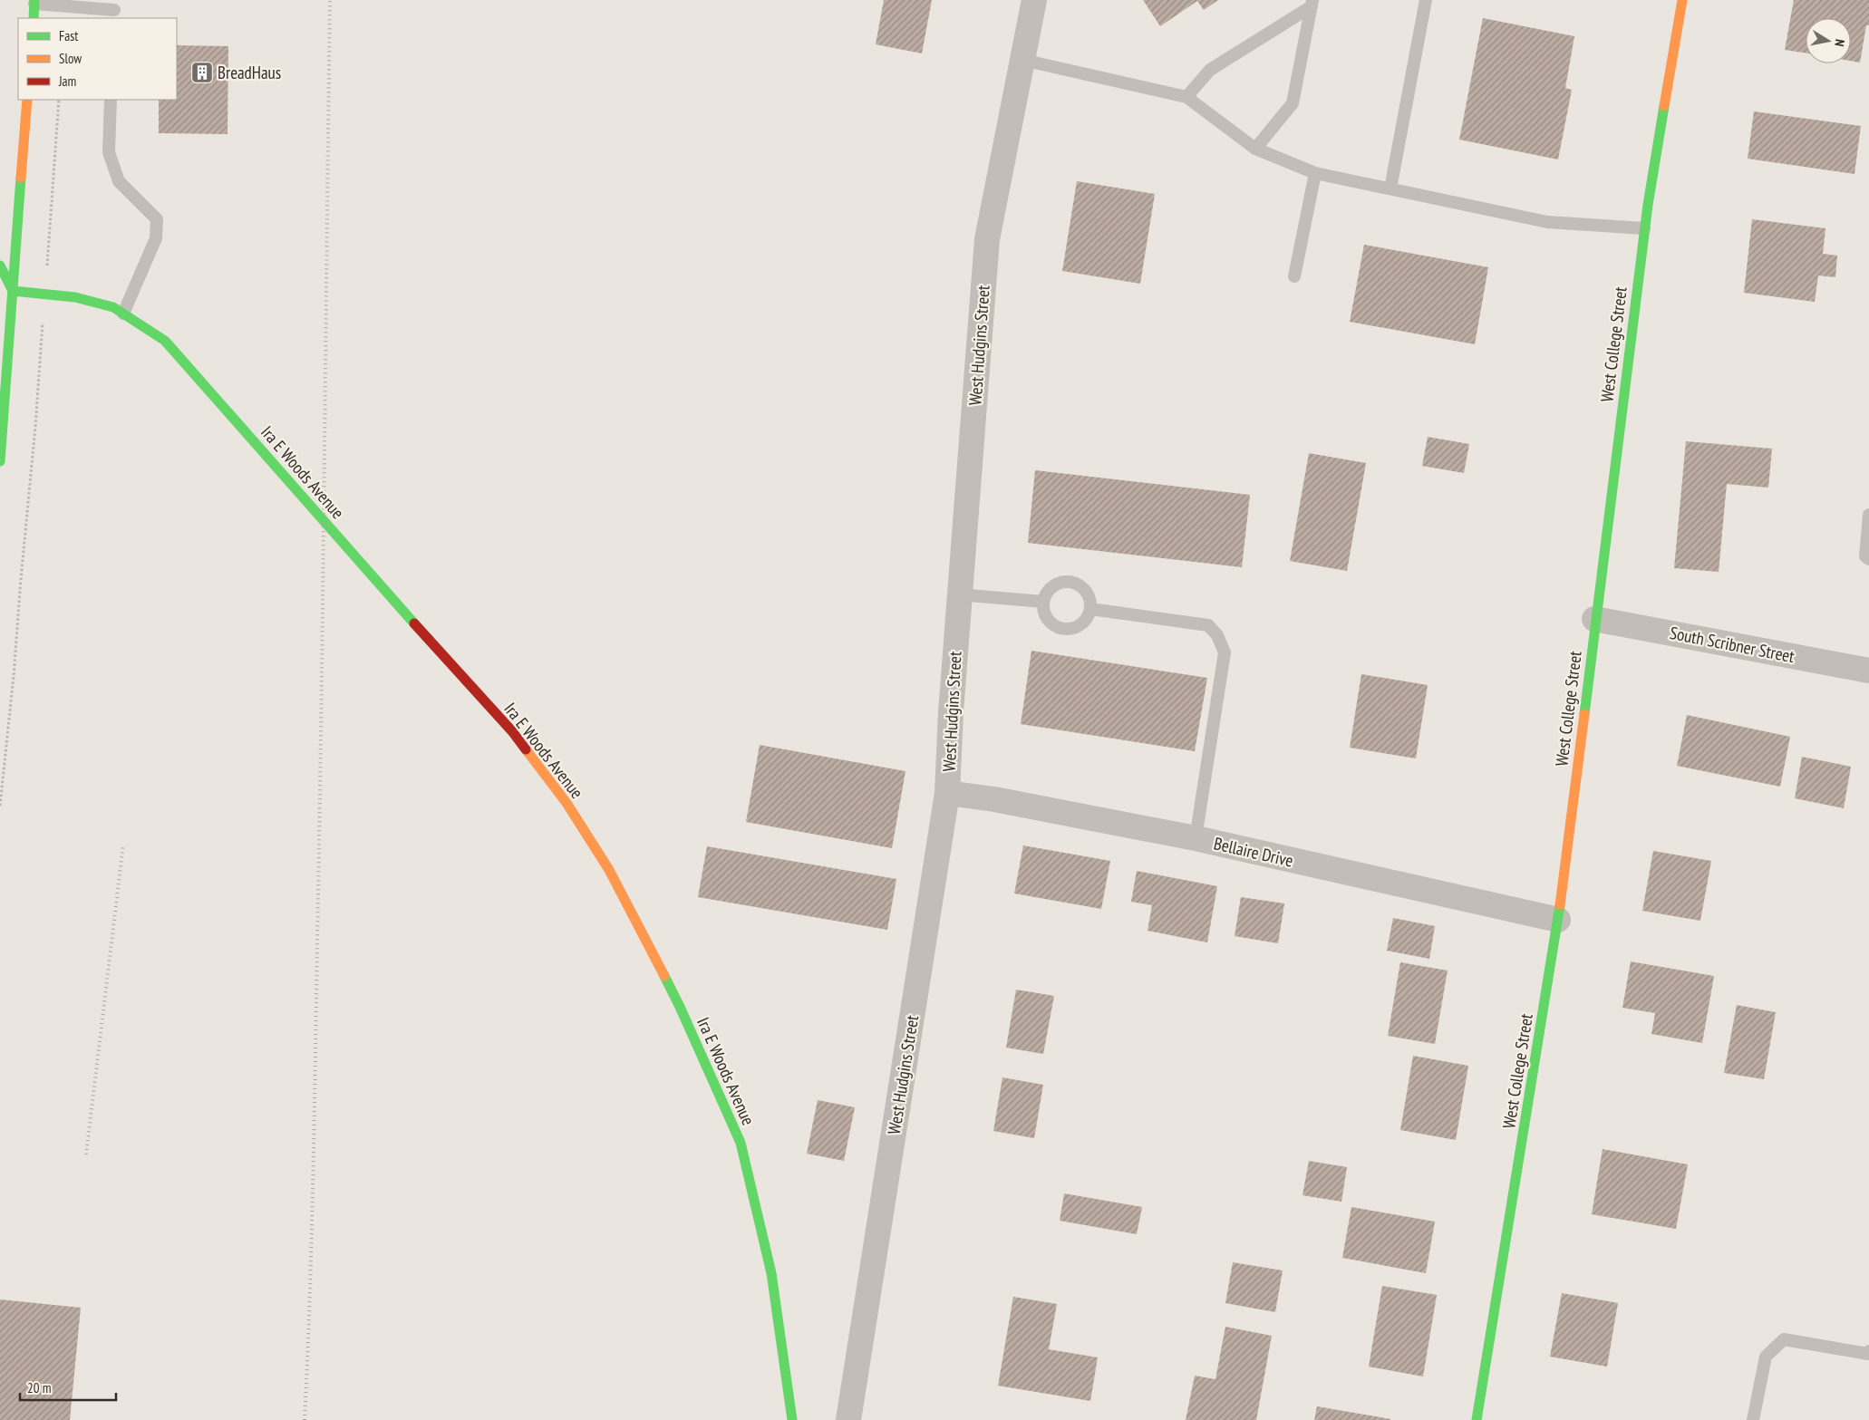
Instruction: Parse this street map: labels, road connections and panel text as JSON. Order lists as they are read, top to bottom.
{
  "streets": {
    "street": [
      "West College Street",
      "West Hudgins Street",
      "Ira E Woods Avenue",
      "South Scribner Street",
      "Bellaire Drive"
    ]
  },
  "crossings": [
    ["West College Street", "South Scribner Street"],
    ["West College Street", "Bellaire Drive"],
    ["West Hudgins Street", "Bellaire Drive"]
  ],
  "places": {
    "building": ["BreadHaus"]
  },
  "legend": ["Fast", "Slow", "Jam"],
  "scale_bar": "20 m",
  "north": "right"
}
